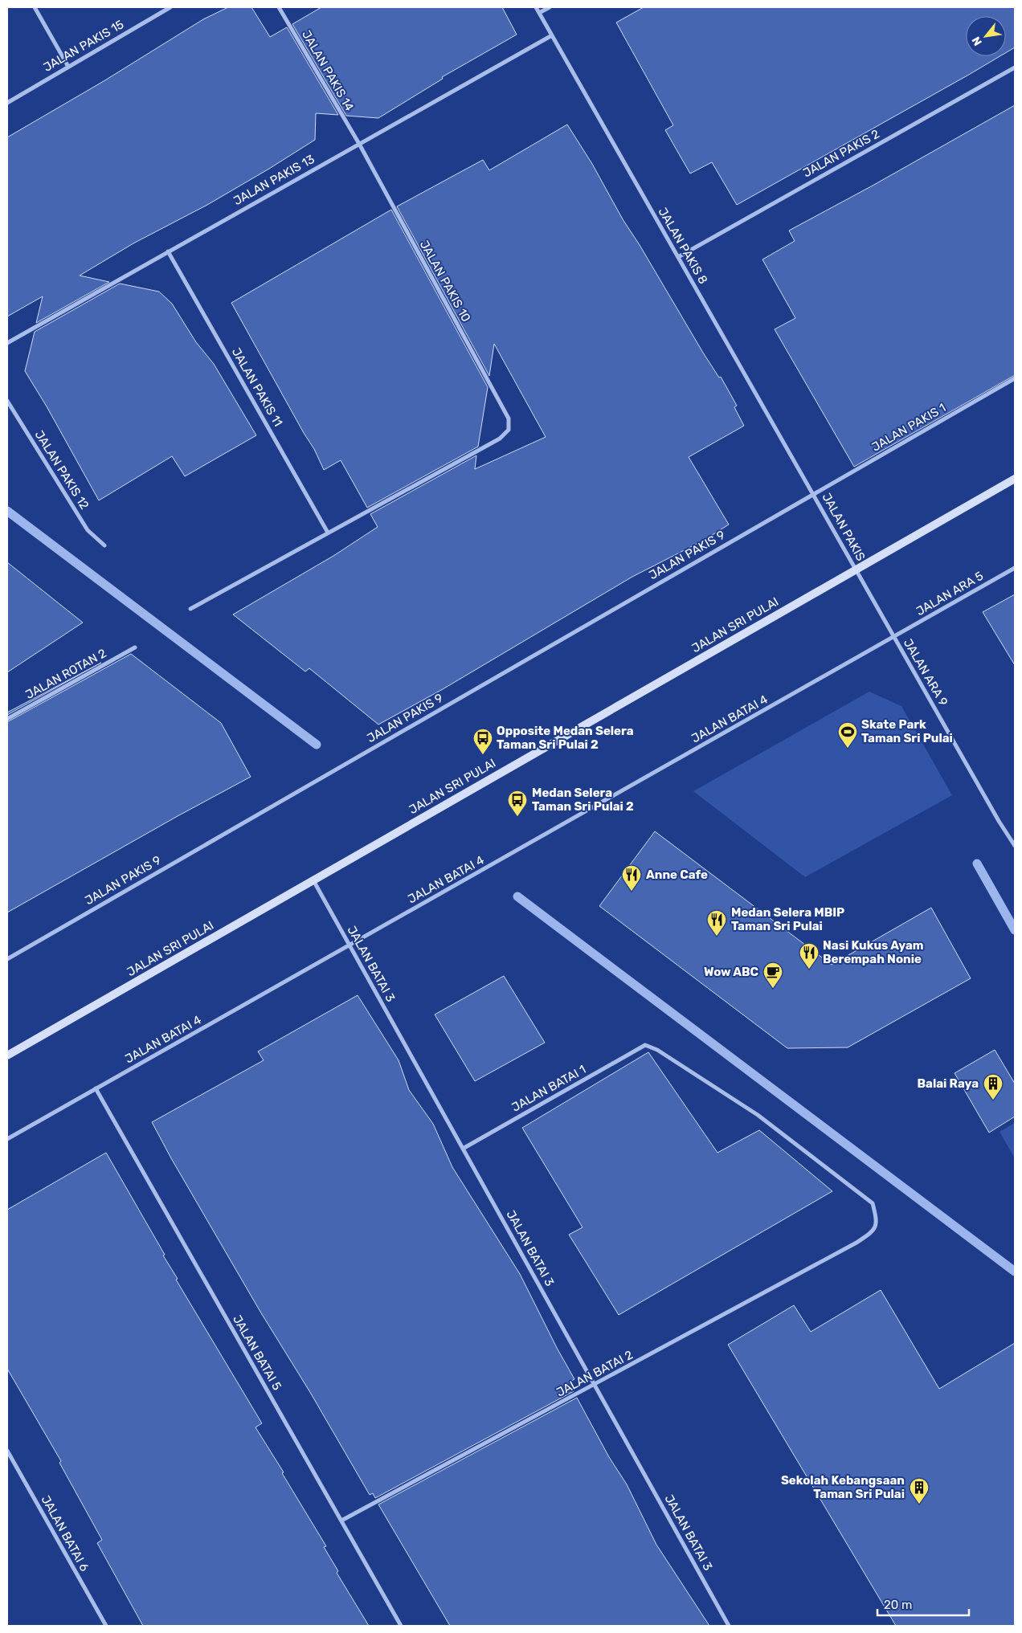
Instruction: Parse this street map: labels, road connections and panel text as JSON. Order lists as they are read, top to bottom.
{
  "streets": {
    "street": [
      "JALAN PAKIS 15",
      "JALAN PAKIS 14",
      "JALAN PAKIS 2",
      "JALAN PAKIS 13",
      "JALAN PAKIS 8",
      "JALAN PAKIS 10",
      "JALAN PAKIS 11",
      "JALAN PAKIS 1",
      "JALAN PAKIS 12",
      "JALAN PAKIS",
      "JALAN PAKIS 9",
      "JALAN ARA 5",
      "JALAN SRI PULAI",
      "JALAN ARA 9",
      "JALAN ROTAN 2",
      "JALAN BATAI 4",
      "JALAN BATAI 3",
      "JALAN BATAI 1",
      "JALAN BATAI 5",
      "JALAN BATAI 2",
      "JALAN BATAI 6"
    ]
  },
  "crossings": [
    ["JALAN PAKIS 14", "JALAN PAKIS 13"],
    ["JALAN PAKIS 14", "JALAN PAKIS 10"],
    ["JALAN PAKIS 2", "JALAN PAKIS 8"],
    ["JALAN PAKIS 13", "JALAN PAKIS 8"],
    ["JALAN PAKIS 13", "JALAN PAKIS 10"],
    ["JALAN PAKIS 13", "JALAN PAKIS 11"],
    ["JALAN PAKIS 8", "JALAN PAKIS 1"],
    ["JALAN PAKIS 8", "JALAN PAKIS"],
    ["JALAN PAKIS 8", "JALAN PAKIS 9"],
    ["JALAN PAKIS 10", "JALAN PAKIS 11"],
    ["JALAN PAKIS 1", "JALAN PAKIS"],
    ["JALAN PAKIS 1", "JALAN PAKIS 9"],
    ["JALAN PAKIS", "JALAN PAKIS 9"],
    ["JALAN PAKIS", "JALAN SRI PULAI"],
    ["JALAN PAKIS", "JALAN ARA 9"],
    ["JALAN ARA 5", "JALAN ARA 9"],
    ["JALAN ARA 5", "JALAN BATAI 4"],
    ["JALAN SRI PULAI", "JALAN ARA 9"],
    ["JALAN SRI PULAI", "JALAN BATAI 3"],
    ["JALAN ARA 9", "JALAN BATAI 4"],
    ["JALAN BATAI 4", "JALAN BATAI 3"],
    ["JALAN BATAI 4", "JALAN BATAI 5"],
    ["JALAN BATAI 3", "JALAN BATAI 1"],
    ["JALAN BATAI 3", "JALAN BATAI 2"],
    ["JALAN BATAI 1", "JALAN BATAI 2"],
    ["JALAN BATAI 5", "JALAN BATAI 2"]
  ],
  "places": {
    "sports": ["Skate Park Taman Sri Pulai"],
    "bus stop": ["Opposite Medan Selera Taman Sri Pulai 2", "Medan Selera Taman Sri Pulai 2"],
    "restaurant": ["Anne Cafe", "Medan Selera MBIP Taman Sri Pulai", "Nasi Kukus Ayam Berempah Nonie"],
    "cafe": ["Wow ABC"],
    "building": ["Balai Raya", "Sekolah Kebangsaan Taman Sri Pulai"]
  },
  "scale_bar": "20 m",
  "north": "bottom left"
}
